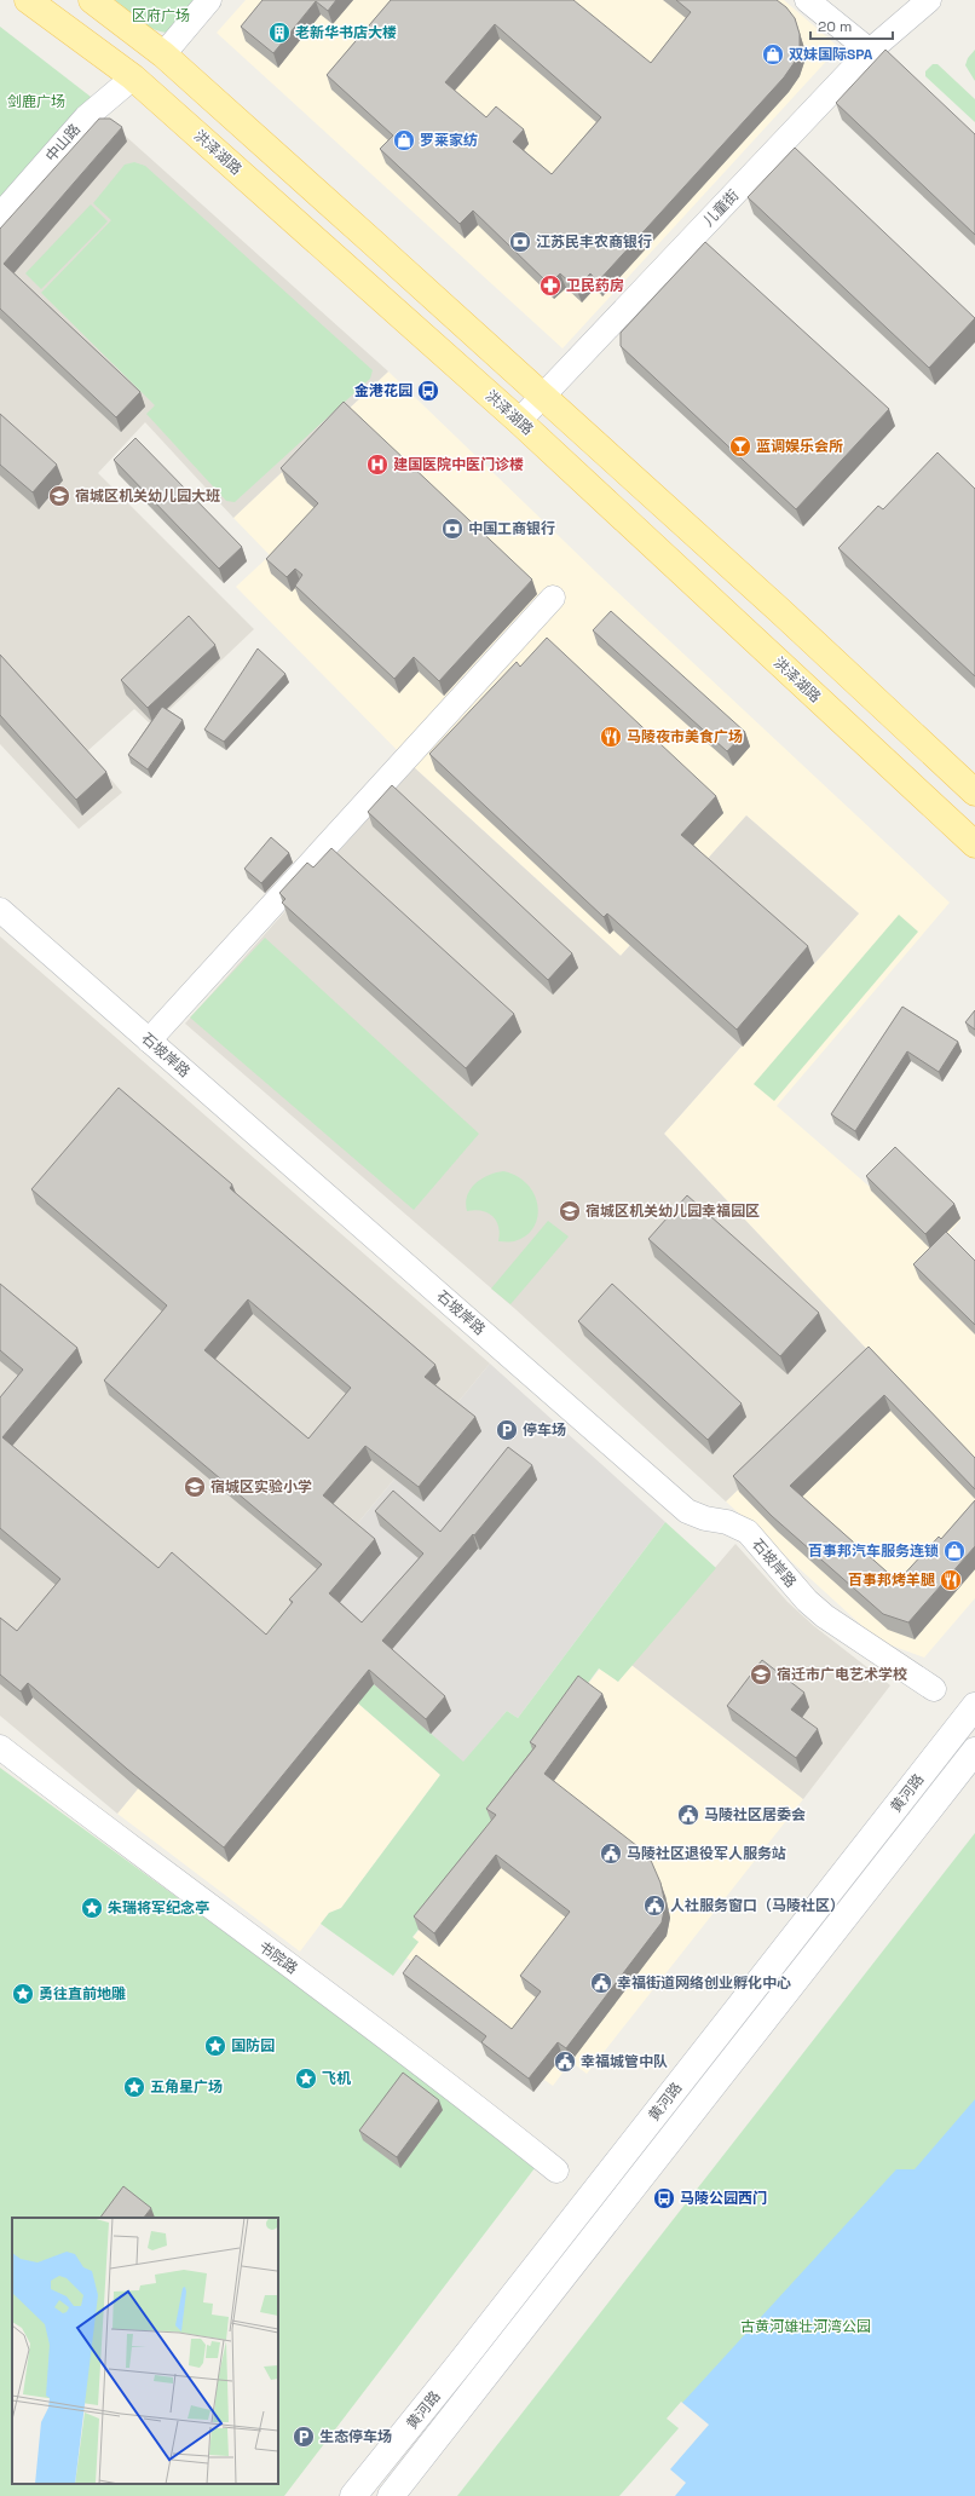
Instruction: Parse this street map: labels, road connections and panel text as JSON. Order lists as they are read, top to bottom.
{
  "streets": {
    "main road": ["洪泽湖路", "黄河路"],
    "street": [
      "中山路",
      "儿童街",
      "石坡岸路",
      "书院路"
    ]
  },
  "crossings": [
    ["中山路", "洪泽湖路"],
    ["洪泽湖路", "儿童街"]
  ],
  "parks": ["区府广场", "剑鹿广场", "古黄河雄壮河湾公园"],
  "places": {
    "building": ["老新华书店大楼"],
    "shop": ["双妹国际SPA", "罗莱家纺", "百事邦汽车服务连锁"],
    "bank": ["江苏民丰农商银行", "中国工商银行"],
    "pharmacy": ["卫民药房"],
    "bus stop": ["金港花园", "马陵公园西门"],
    "bar": ["蓝调娱乐会所"],
    "hospital": ["建国医院中医门诊楼"],
    "school or university": [
      "宿城区机关幼儿园大班",
      "宿城区机关幼儿园幸福园区",
      "宿城区实验小学",
      "宿迁市广电艺术学校"
    ],
    "restaurant": ["马陵夜市美食广场", "百事邦烤羊腿"],
    "parking": ["停车场", "生态停车场"],
    "public building": [
      "马陵社区居委会",
      "马陵社区退役军人服务站",
      "人社服务窗口（马陵社区）",
      "幸福街道网络创业孵化中心",
      "幸福城管中队"
    ],
    "place": [
      "朱瑞将军纪念亭",
      "勇往直前地雕",
      "国防园",
      "飞机",
      "五角星广场"
    ]
  },
  "scale_bar": "20 m"
}
